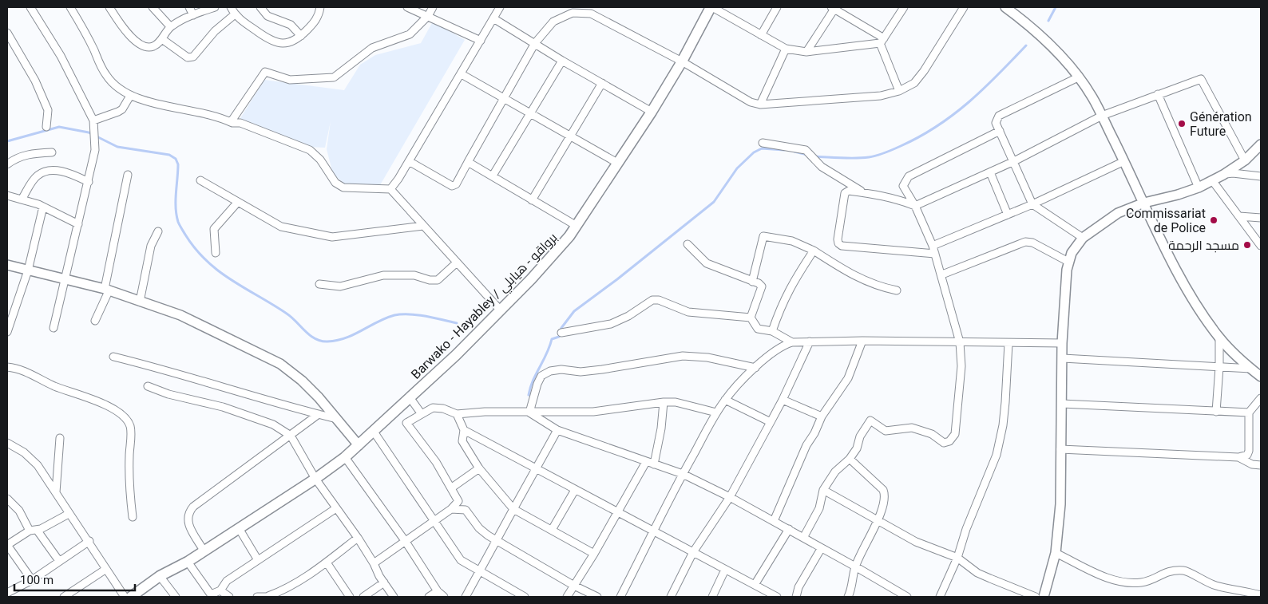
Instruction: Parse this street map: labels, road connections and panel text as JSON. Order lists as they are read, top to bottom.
{
  "streets": {
    "main road": ["Barwako - Hayabley / برواقو - هيابلي"]
  },
  "places": ["Génération Future", "Commissariat de Police", "مسجد الرحمة"],
  "scale_bar": "100 m"
}
